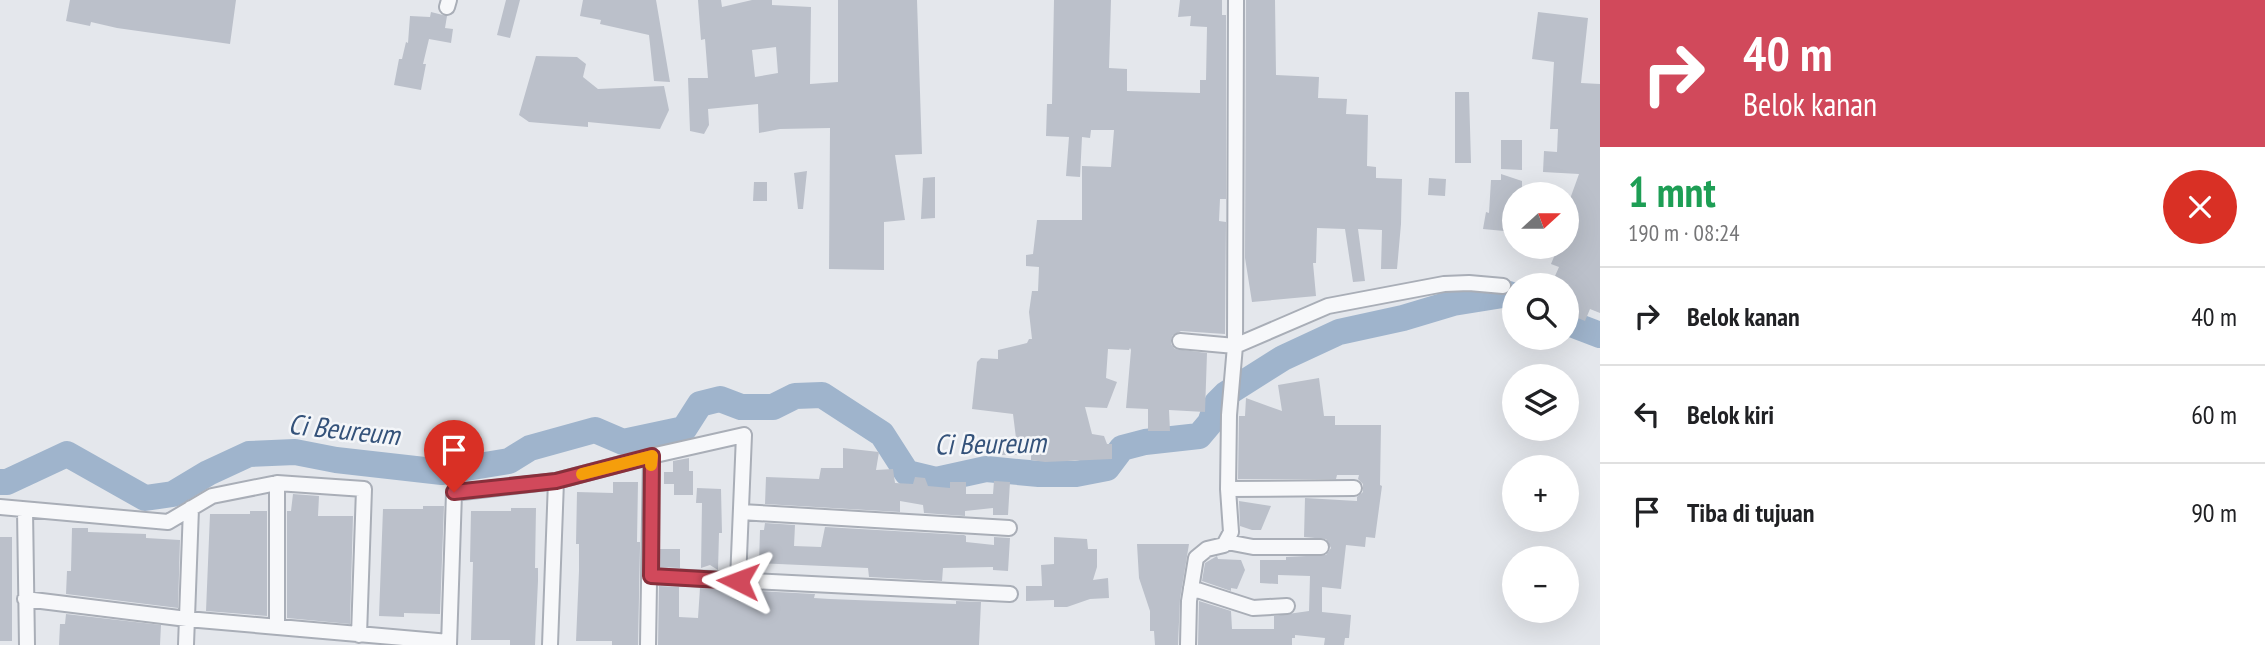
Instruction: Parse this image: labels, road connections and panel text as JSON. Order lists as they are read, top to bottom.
{
  "water": ["Ci Beureum"],
  "north": "right",
  "page": {
    "turn": ["40 m", "Belok kanan"],
    "heading": ["1 mnt", "190 m · 08:24"],
    "map_buttons": ["+", "−"],
    "list": [
      {
        "name": "Belok kanan",
        "value": "40 m"
      },
      {
        "name": "Belok kiri",
        "value": "60 m"
      },
      {
        "name": "Tiba di tujuan",
        "value": "90 m"
      }
    ]
  }
}
